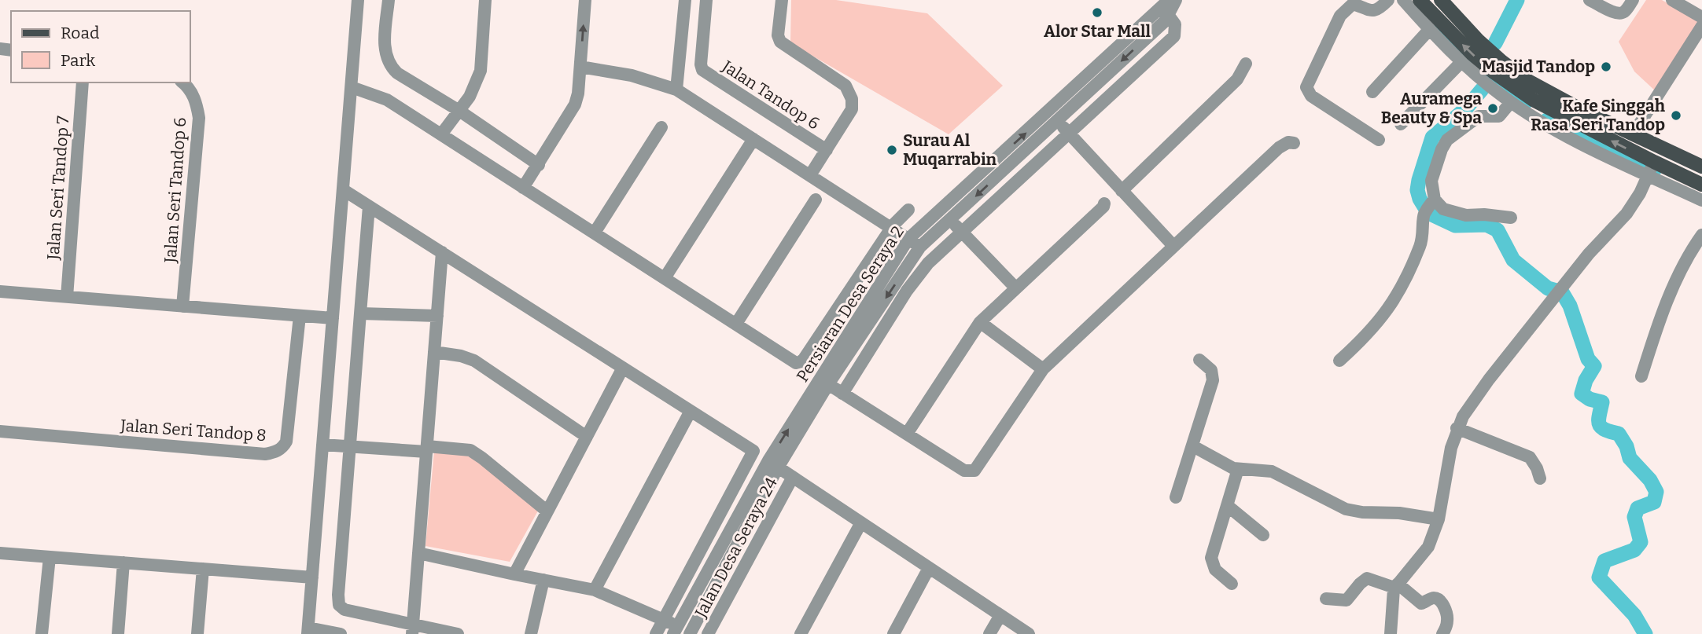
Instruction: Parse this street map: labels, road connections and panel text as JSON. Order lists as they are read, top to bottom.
{
  "streets": {
    "street": [
      "Jalan Tandop 6",
      "Jalan Seri Tandop 7",
      "Jalan Seri Tandop 6",
      "Persiaran Desa Seraya 2",
      "Jalan Seri Tandop 8",
      "Jalan Desa Seraya 24"
    ]
  },
  "places": [
    "Alor Star Mall",
    "Masjid Tandop",
    "Auramega Beauty & Spa",
    "Kafe Singgah Rasa Seri Tandop",
    "Surau Al Muqarrabin"
  ],
  "legend": ["Road", "Park"]
}
